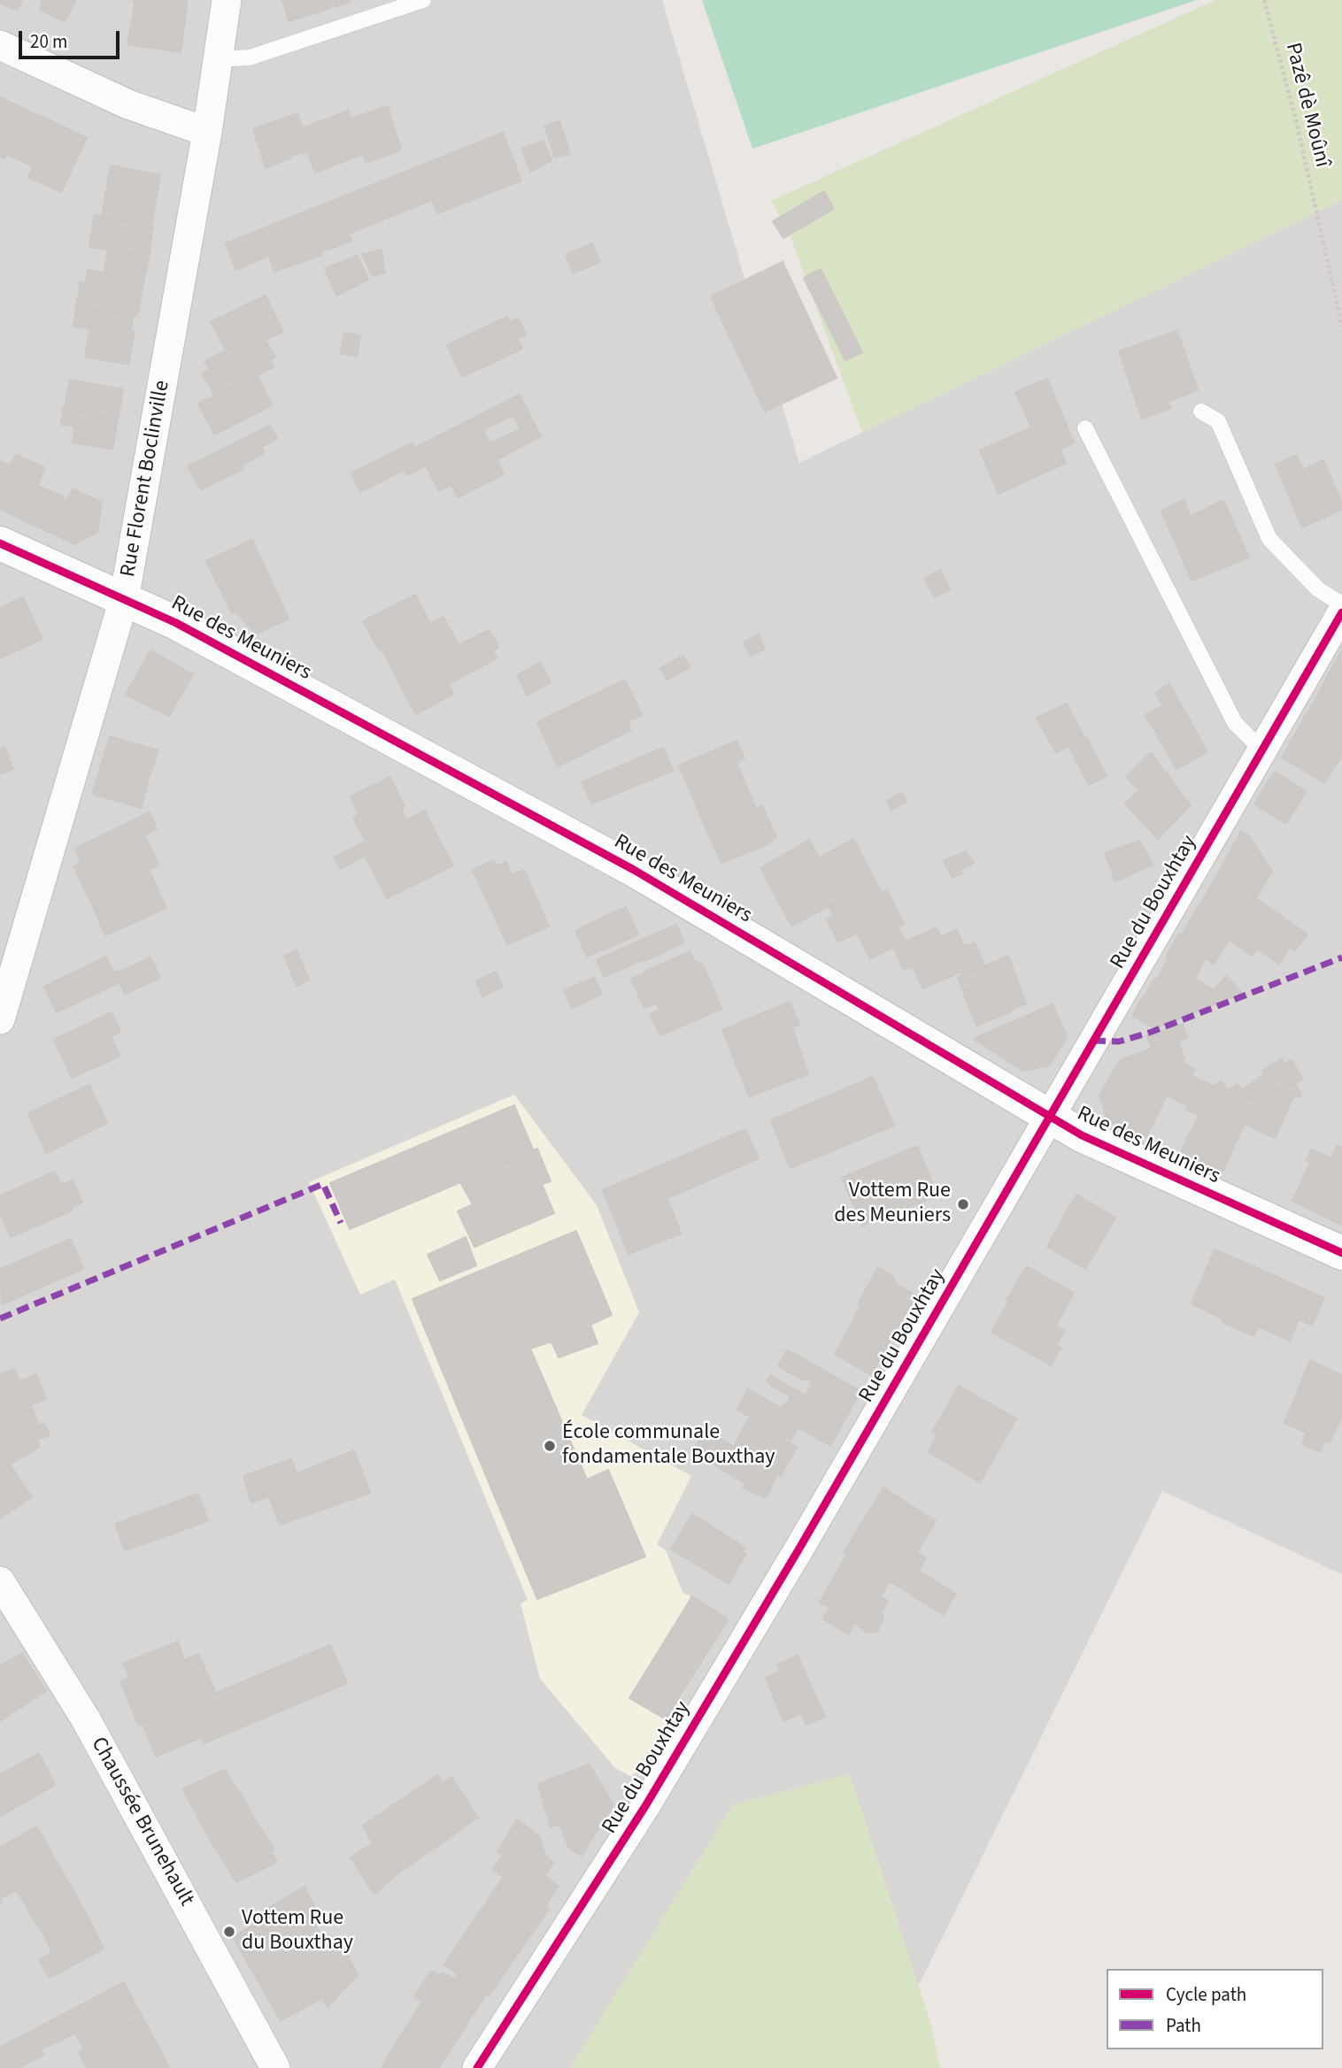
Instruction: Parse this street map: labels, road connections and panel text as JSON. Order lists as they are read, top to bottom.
{
  "streets": {
    "street": [
      "Rue Florent Boclinville",
      "Rue des Meuniers",
      "Rue du Bouxhtay",
      "Chaussée Brunehault"
    ],
    "path": ["Pazê dè Moûnî"]
  },
  "crossings": [
    ["Rue Florent Boclinville", "Rue des Meuniers"],
    ["Rue des Meuniers", "Rue du Bouxhtay"]
  ],
  "places": ["Vottem Rue des Meuniers", "École communale fondamentale Bouxthay", "Vottem Rue du Bouxthay"],
  "legend": ["Cycle path", "Path"],
  "scale_bar": "20 m"
}
